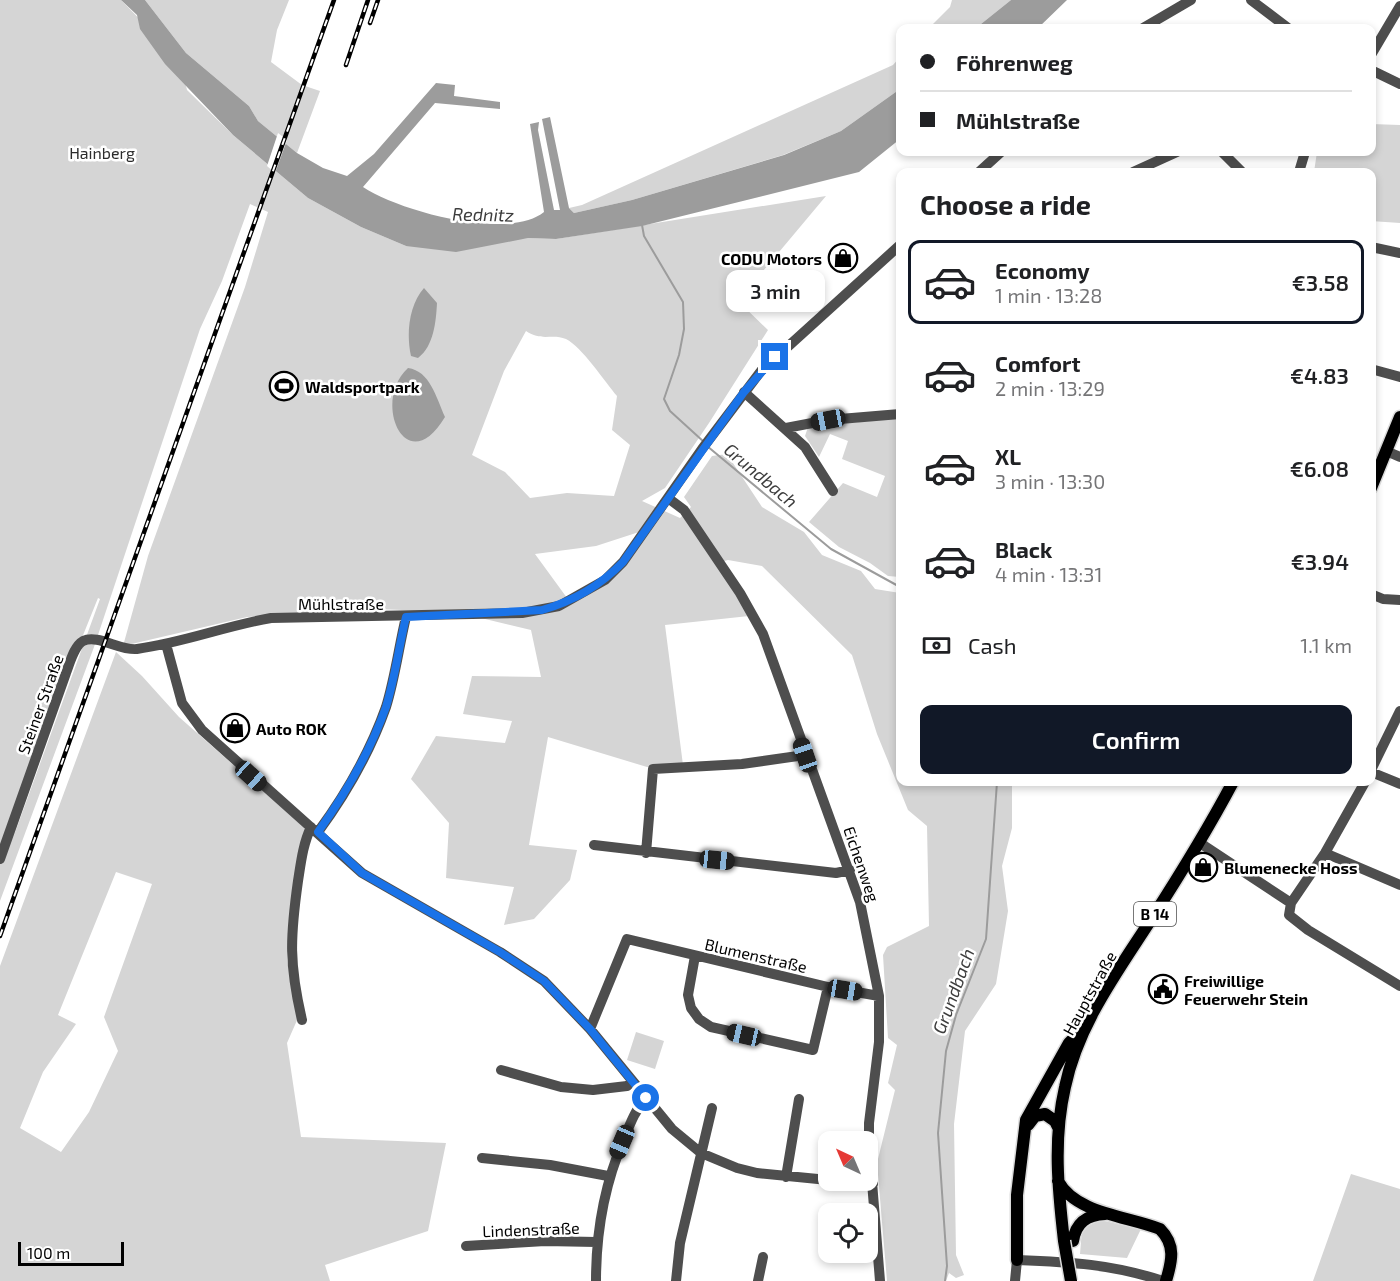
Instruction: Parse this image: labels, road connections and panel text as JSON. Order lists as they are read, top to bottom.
{
  "streets": {
    "main road": ["B 14", "Hauptstraße"],
    "street": [
      "Mühlstraße",
      "Steiner Straße",
      "Eichenweg",
      "Blumenstraße",
      "Lindenstraße"
    ]
  },
  "crossings": [
    ["Mühlstraße", "Steiner Straße"],
    ["Mühlstraße", "Eichenweg"],
    ["Eichenweg", "Blumenstraße"]
  ],
  "water": ["Rednitz", "Grundbach"],
  "parks": ["Hainberg"],
  "places": {
    "shop": ["CODU Motors", "Auto ROK", "Blumenecke Hoss"],
    "sports": ["Waldsportpark"],
    "public building": ["Freiwillige Feuerwehr Stein"]
  },
  "scale_bar": "100 m",
  "north": "top left",
  "page": {
    "banner": ["Föhrenweg", "Mühlstraße"],
    "heading": "Choose a ride",
    "list": [
      {
        "name": "Economy",
        "note": "1 min · 13:28",
        "value": "€3.58"
      },
      {
        "name": "Comfort",
        "note": "2 min · 13:29",
        "value": "€4.83"
      },
      {
        "name": "XL",
        "note": "3 min · 13:30",
        "value": "€6.08"
      },
      {
        "name": "Black",
        "note": "4 min · 13:31",
        "value": "€3.94"
      }
    ],
    "bubble": "3 min",
    "pay": ["Cash", "1.1 km"],
    "buttons": "Confirm",
    "scale": "100 m"
  }
}
